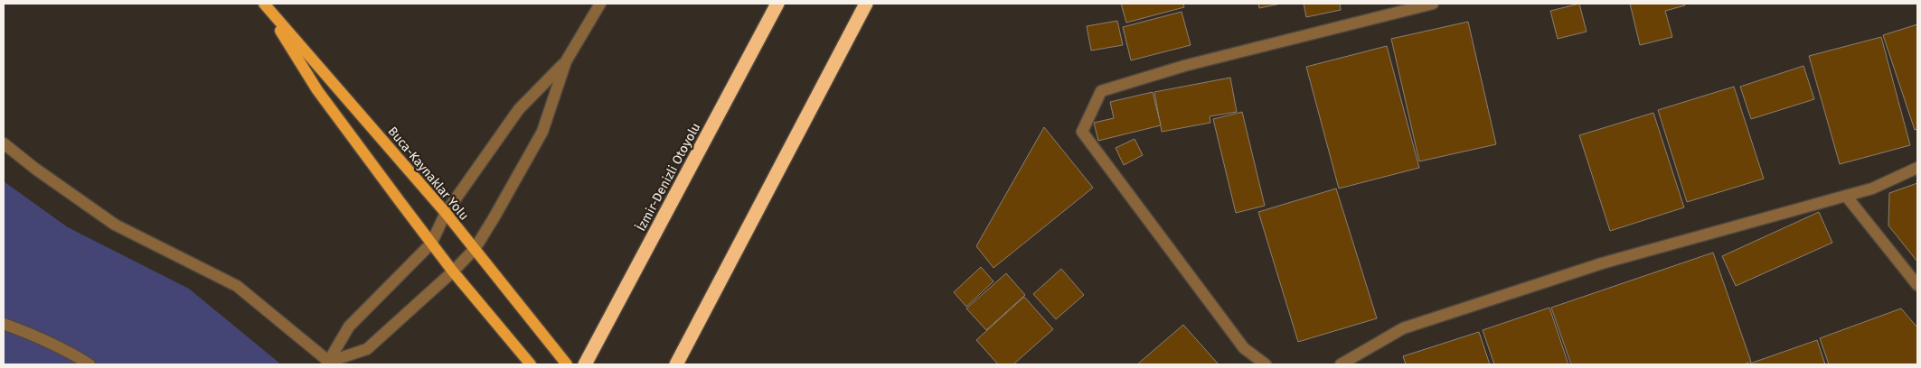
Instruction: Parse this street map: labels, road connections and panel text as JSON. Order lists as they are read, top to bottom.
{
  "streets": {
    "highway": ["İzmir-Denizli Otoyolu"],
    "main road": ["Buca-Kaynaklar Yolu"]
  }
}
